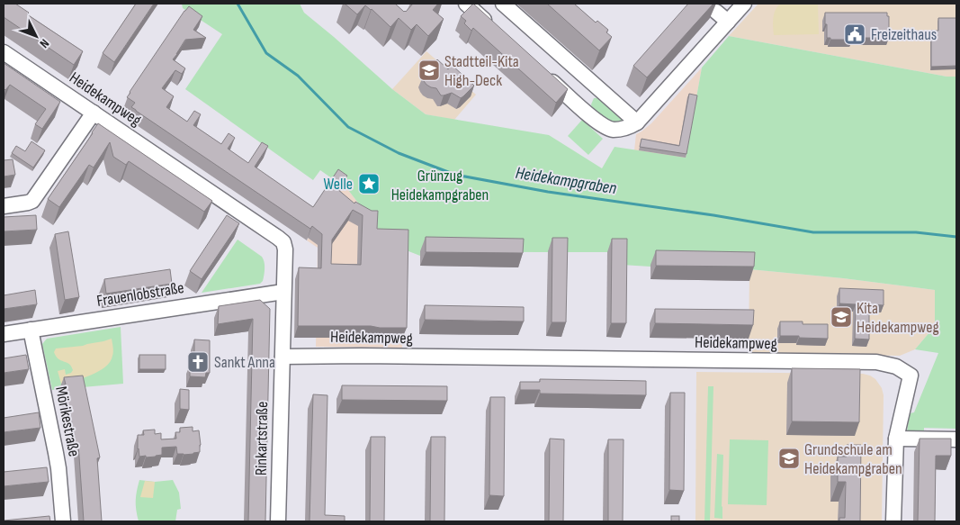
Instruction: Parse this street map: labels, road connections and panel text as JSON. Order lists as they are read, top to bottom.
{
  "streets": {
    "street": [
      "Heidekampweg",
      "Frauenlobstraße",
      "Mörikestraße",
      "Rinkartstraße"
    ]
  },
  "crossings": [
    ["Heidekampweg", "Frauenlobstraße"],
    ["Heidekampweg", "Rinkartstraße"],
    ["Frauenlobstraße", "Mörikestraße"]
  ],
  "water": ["Heidekampgraben"],
  "parks": ["Grünzug Heidekampgraben"],
  "places": {
    "public building": ["Freizeithaus"],
    "school or university": ["Stadtteil-Kita High-Deck", "Kita Heidekampweg", "Grundschule am Heidekampgraben"],
    "place": ["Welle"],
    "church": ["Sankt Anna"]
  },
  "north": "bottom right"
}
